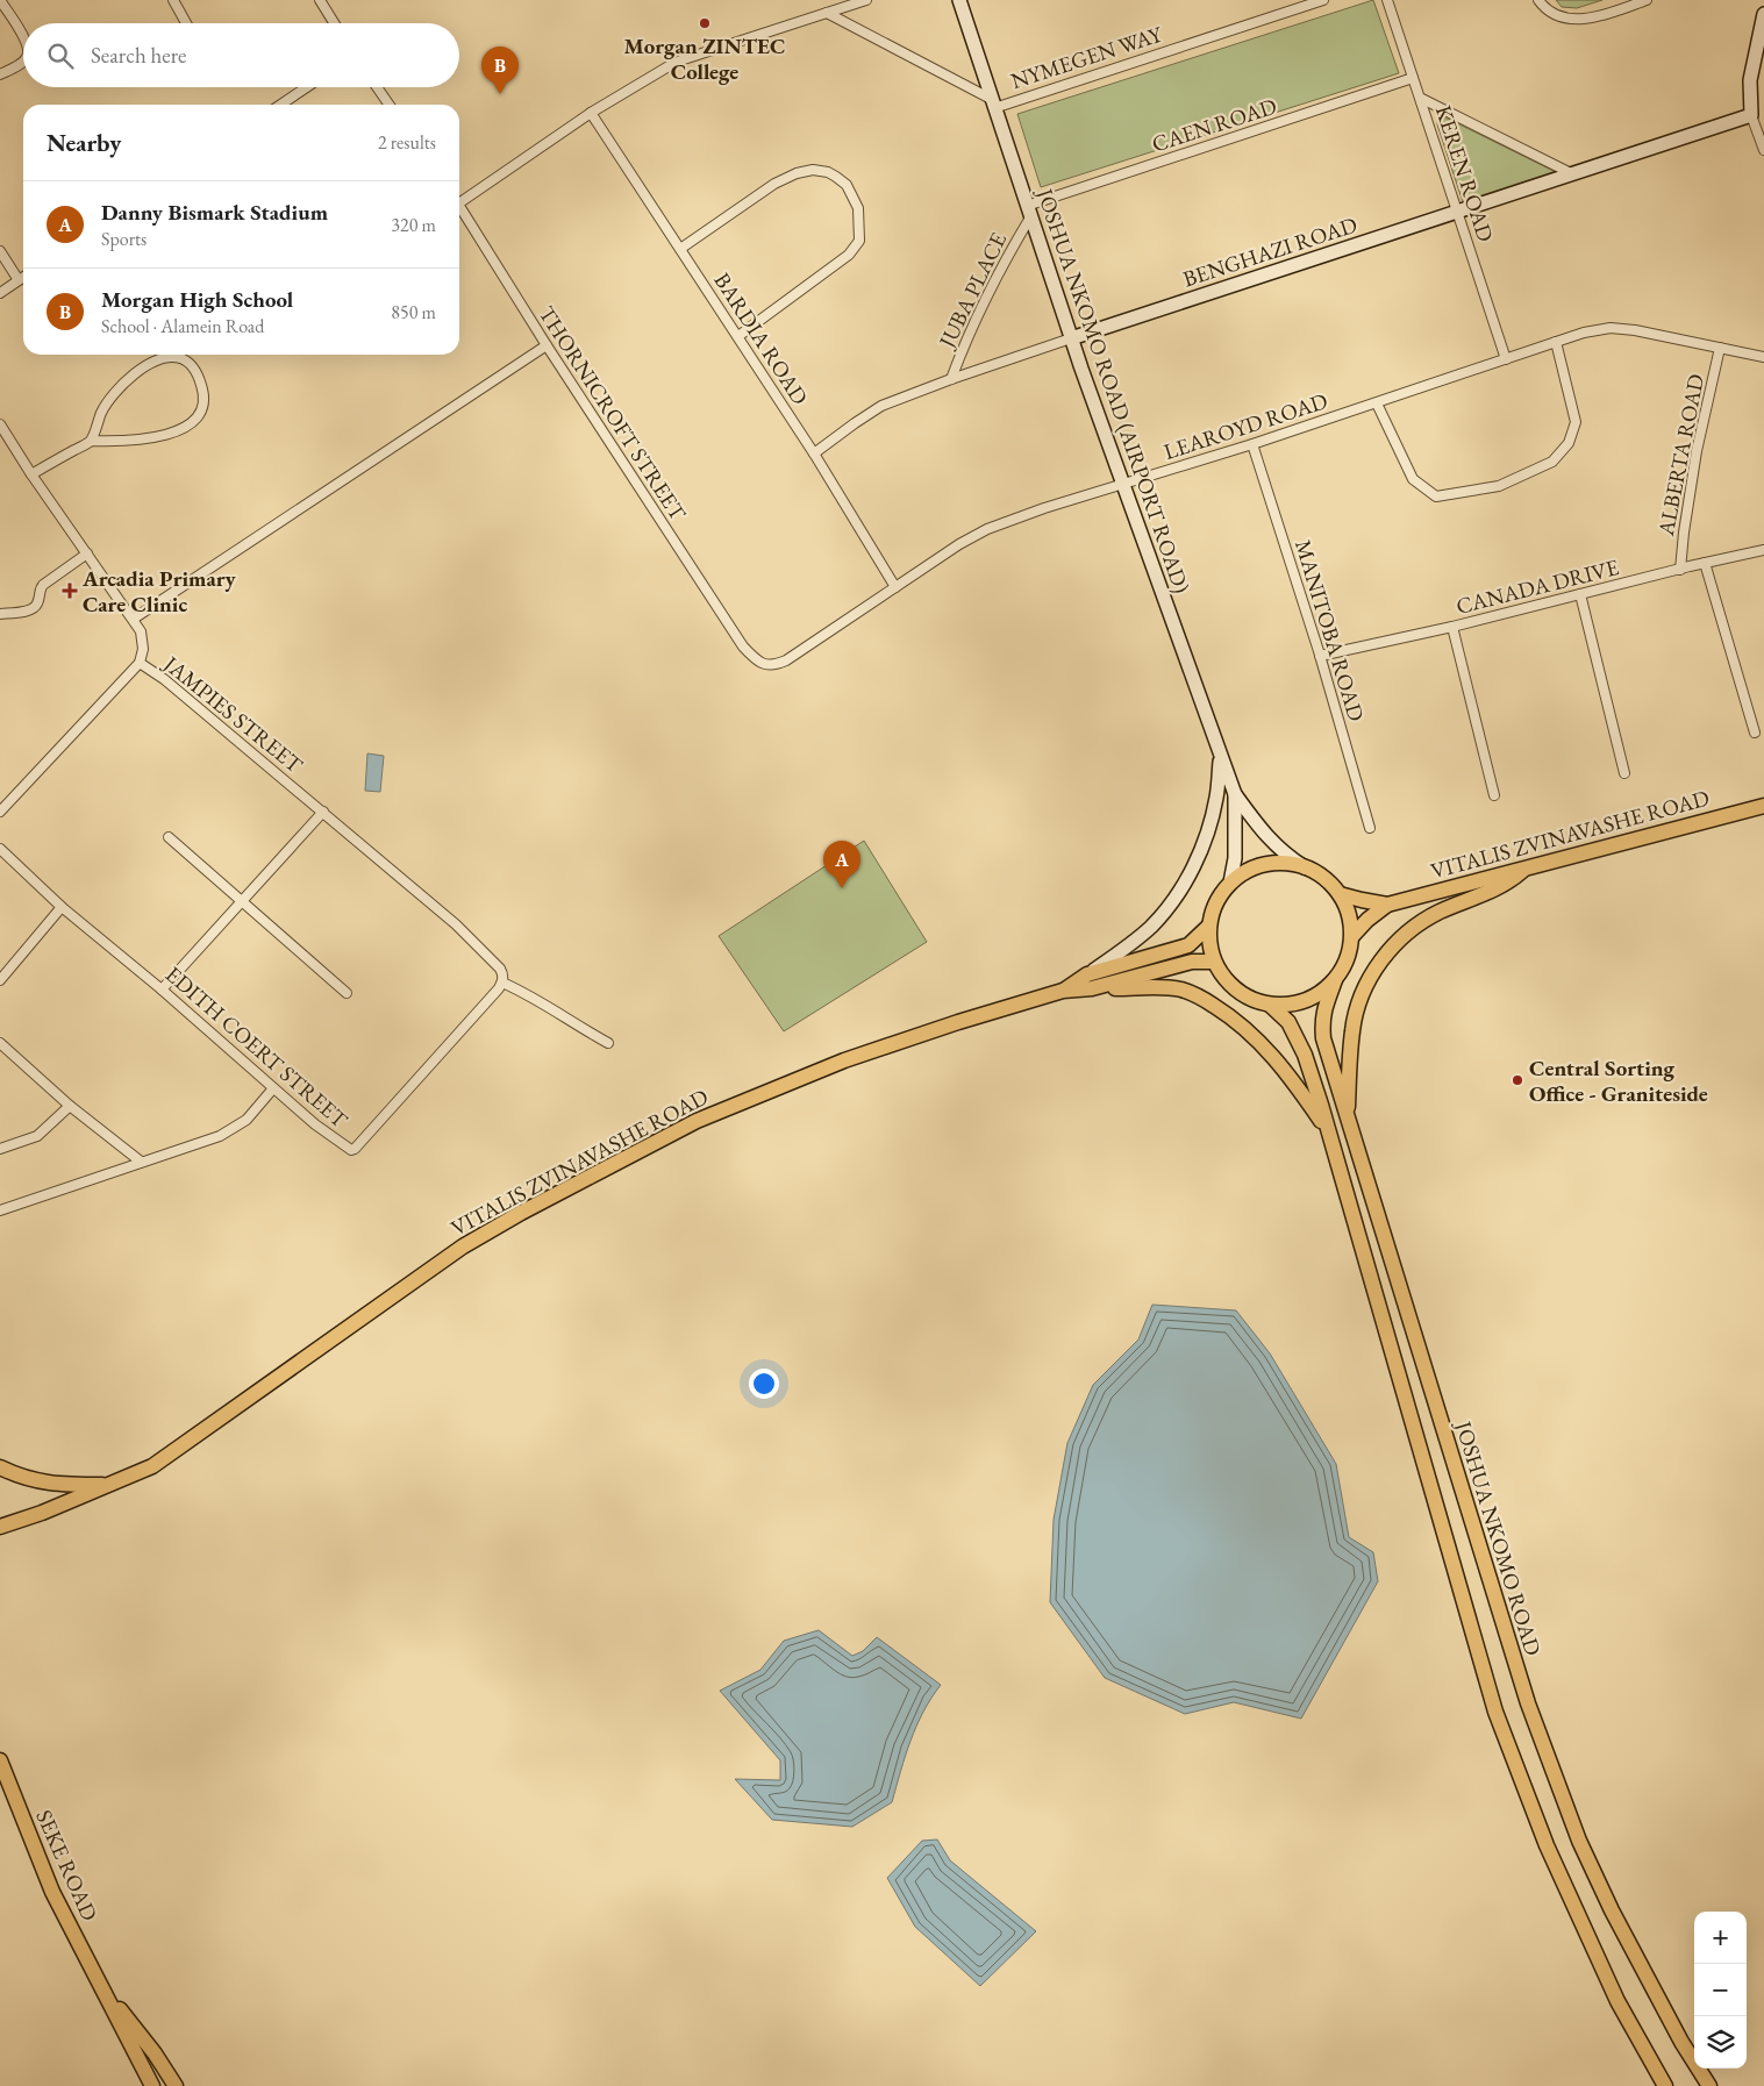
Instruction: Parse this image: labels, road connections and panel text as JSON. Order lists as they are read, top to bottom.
{
  "streets": {
    "main road": ["VITALIS ZVINAVASHE ROAD", "JOSHUA NKOMO ROAD", "SEKE ROAD"],
    "street": [
      "NYMEGEN WAY",
      "CAEN ROAD",
      "KEREN ROAD",
      "BENGHAZI ROAD",
      "JUBA PLACE",
      "BARDIA ROAD",
      "JOSHUA NKOMO ROAD (AIRPORT ROAD)",
      "THORNICROFT STREET",
      "LEAROYD ROAD",
      "ALBERTA ROAD",
      "CANADA DRIVE",
      "MANITOBA ROAD",
      "JAMPIES STREET",
      "EDITH COERT STREET"
    ]
  },
  "crossings": [
    ["NYMEGEN WAY", "JOSHUA NKOMO ROAD (AIRPORT ROAD)"],
    ["CAEN ROAD", "KEREN ROAD"],
    ["CAEN ROAD", "JUBA PLACE"],
    ["CAEN ROAD", "JOSHUA NKOMO ROAD (AIRPORT ROAD)"],
    ["KEREN ROAD", "BENGHAZI ROAD"],
    ["KEREN ROAD", "LEAROYD ROAD"],
    ["BENGHAZI ROAD", "JUBA PLACE"],
    ["BENGHAZI ROAD", "BARDIA ROAD"],
    ["BENGHAZI ROAD", "JOSHUA NKOMO ROAD (AIRPORT ROAD)"],
    ["JUBA PLACE", "JOSHUA NKOMO ROAD (AIRPORT ROAD)"],
    ["BARDIA ROAD", "LEAROYD ROAD"],
    ["JOSHUA NKOMO ROAD (AIRPORT ROAD)", "LEAROYD ROAD"],
    ["THORNICROFT STREET", "LEAROYD ROAD"],
    ["LEAROYD ROAD", "ALBERTA ROAD"],
    ["LEAROYD ROAD", "MANITOBA ROAD"],
    ["ALBERTA ROAD", "CANADA DRIVE"],
    ["CANADA DRIVE", "MANITOBA ROAD"],
    ["JAMPIES STREET", "EDITH COERT STREET"],
    ["VITALIS ZVINAVASHE ROAD", "JOSHUA NKOMO ROAD"]
  ],
  "places": {
    "other": ["Morgan ZINTEC College", "Central Sorting Office - Graniteside"],
    "health": ["Arcadia Primary Care Clinic"]
  },
  "page": {
    "search": "Search here",
    "pins": ["B", "A"],
    "heading": ["Nearby", "2 results"],
    "list": [
      {
        "mark": "A",
        "name": "Danny Bismark Stadium",
        "note": "Sports",
        "value": "320 m"
      },
      {
        "mark": "B",
        "name": "Morgan High School",
        "note": "School · Alamein Road",
        "value": "850 m"
      }
    ],
    "map_buttons": ["+", "−"]
  }
}
